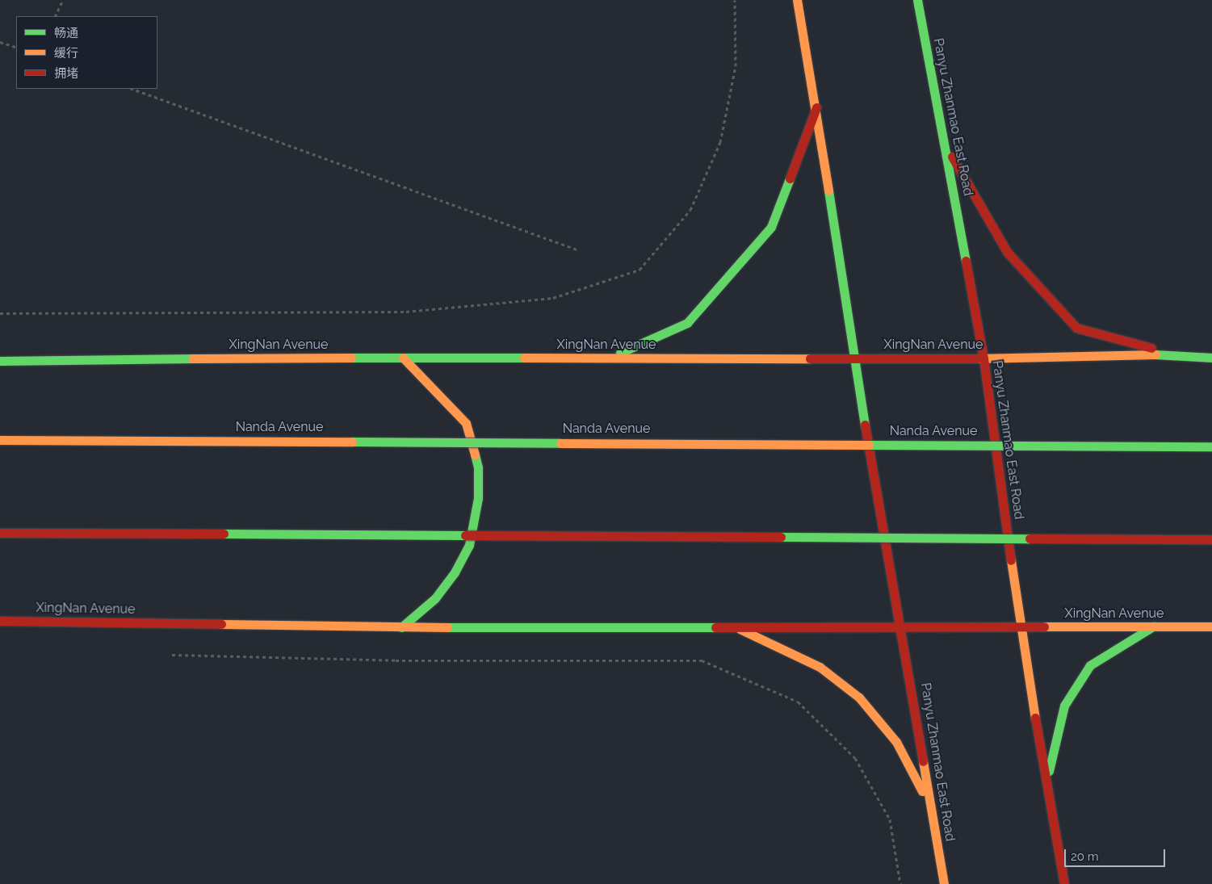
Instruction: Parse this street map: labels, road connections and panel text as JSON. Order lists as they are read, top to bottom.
{
  "streets": {
    "main road": ["Panyu Zhanmao East Road", "XingNan Avenue", "Nanda Avenue"]
  },
  "crossings": [
    ["Panyu Zhanmao East Road", "XingNan Avenue"]
  ],
  "legend": ["畅通", "缓行", "拥堵"],
  "scale_bar": "20 m"
}
